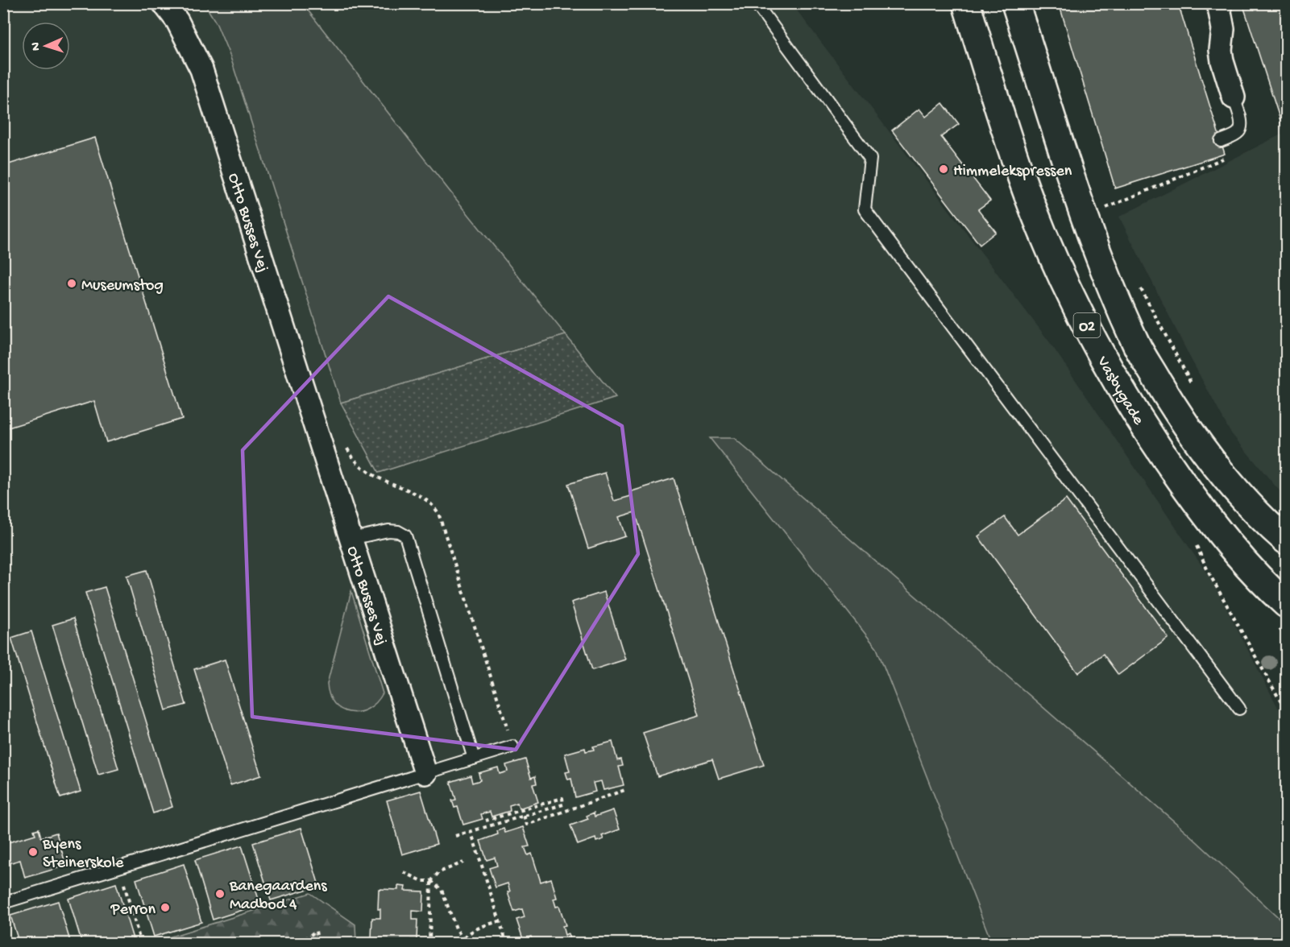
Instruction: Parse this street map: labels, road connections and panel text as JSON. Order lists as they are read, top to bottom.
{
  "streets": {
    "main road": ["O2", "Vasbygade"],
    "street": ["Otto Busses Vej"]
  },
  "places": [
    "Himmelekspressen",
    "Museumstog",
    "Byens Steinerskole",
    "Banegaardens Madbod 4",
    "Perron"
  ],
  "north": "left"
}
